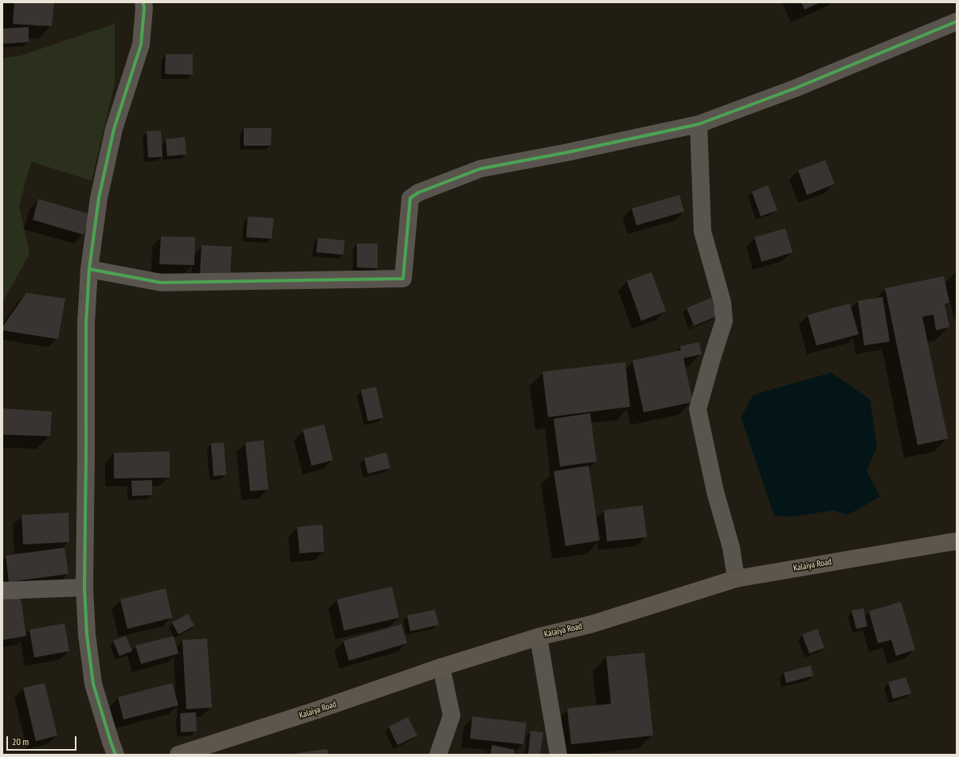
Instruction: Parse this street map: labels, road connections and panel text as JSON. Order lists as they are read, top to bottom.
{
  "streets": {
    "main road": ["Kalaiya Road"]
  },
  "scale_bar": "20 m"
}
